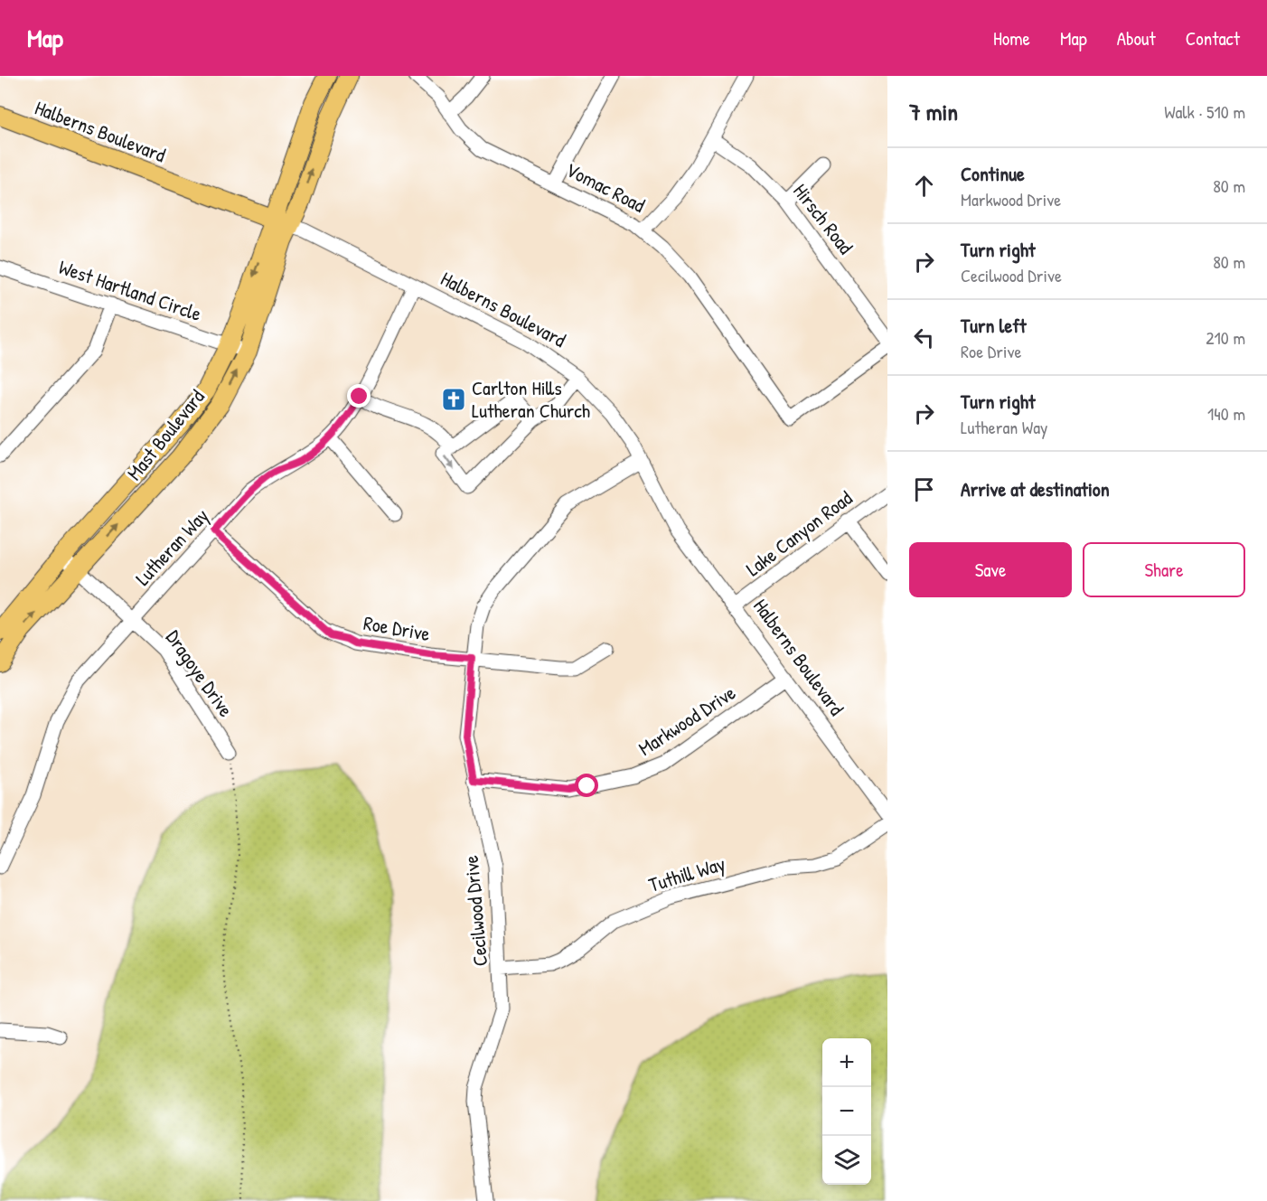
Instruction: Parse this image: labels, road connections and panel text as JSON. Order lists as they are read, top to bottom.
{
  "streets": {
    "main road": ["Halberns Boulevard", "Mast Boulevard"],
    "street": [
      "Vomac Road",
      "Hirsch Road",
      "West Hartland Circle",
      "Lake Canyon Road",
      "Lutheran Way",
      "Roe Drive",
      "Dragoye Drive",
      "Markwood Drive",
      "Tuthill Way",
      "Cecilwood Drive"
    ]
  },
  "crossings": [
    ["Halberns Boulevard", "Mast Boulevard"],
    ["Halberns Boulevard", "Lake Canyon Road"],
    ["Halberns Boulevard", "Lutheran Way"],
    ["Halberns Boulevard", "Markwood Drive"],
    ["Halberns Boulevard", "Cecilwood Drive"],
    ["West Hartland Circle", "Mast Boulevard"],
    ["Mast Boulevard", "Dragoye Drive"],
    ["Lutheran Way", "Roe Drive"],
    ["Lutheran Way", "Dragoye Drive"],
    ["Roe Drive", "Cecilwood Drive"],
    ["Markwood Drive", "Cecilwood Drive"],
    ["Tuthill Way", "Cecilwood Drive"]
  ],
  "places": {
    "church": ["Carlton Hills Lutheran Church"]
  },
  "page": {
    "header": "Map",
    "nav": [
      "Home",
      "Map",
      "About",
      "Contact"
    ],
    "heading": ["7 min", "Walk · 510 m"],
    "list": [
      ["Continue", "Markwood Drive", "80 m"],
      ["Turn right", "Cecilwood Drive", "80 m"],
      ["Turn left", "Roe Drive", "210 m"],
      ["Turn right", "Lutheran Way", "140 m"],
      "Arrive at destination"
    ],
    "buttons": ["Save", "Share"],
    "map_buttons": ["+", "−"]
  }
}
